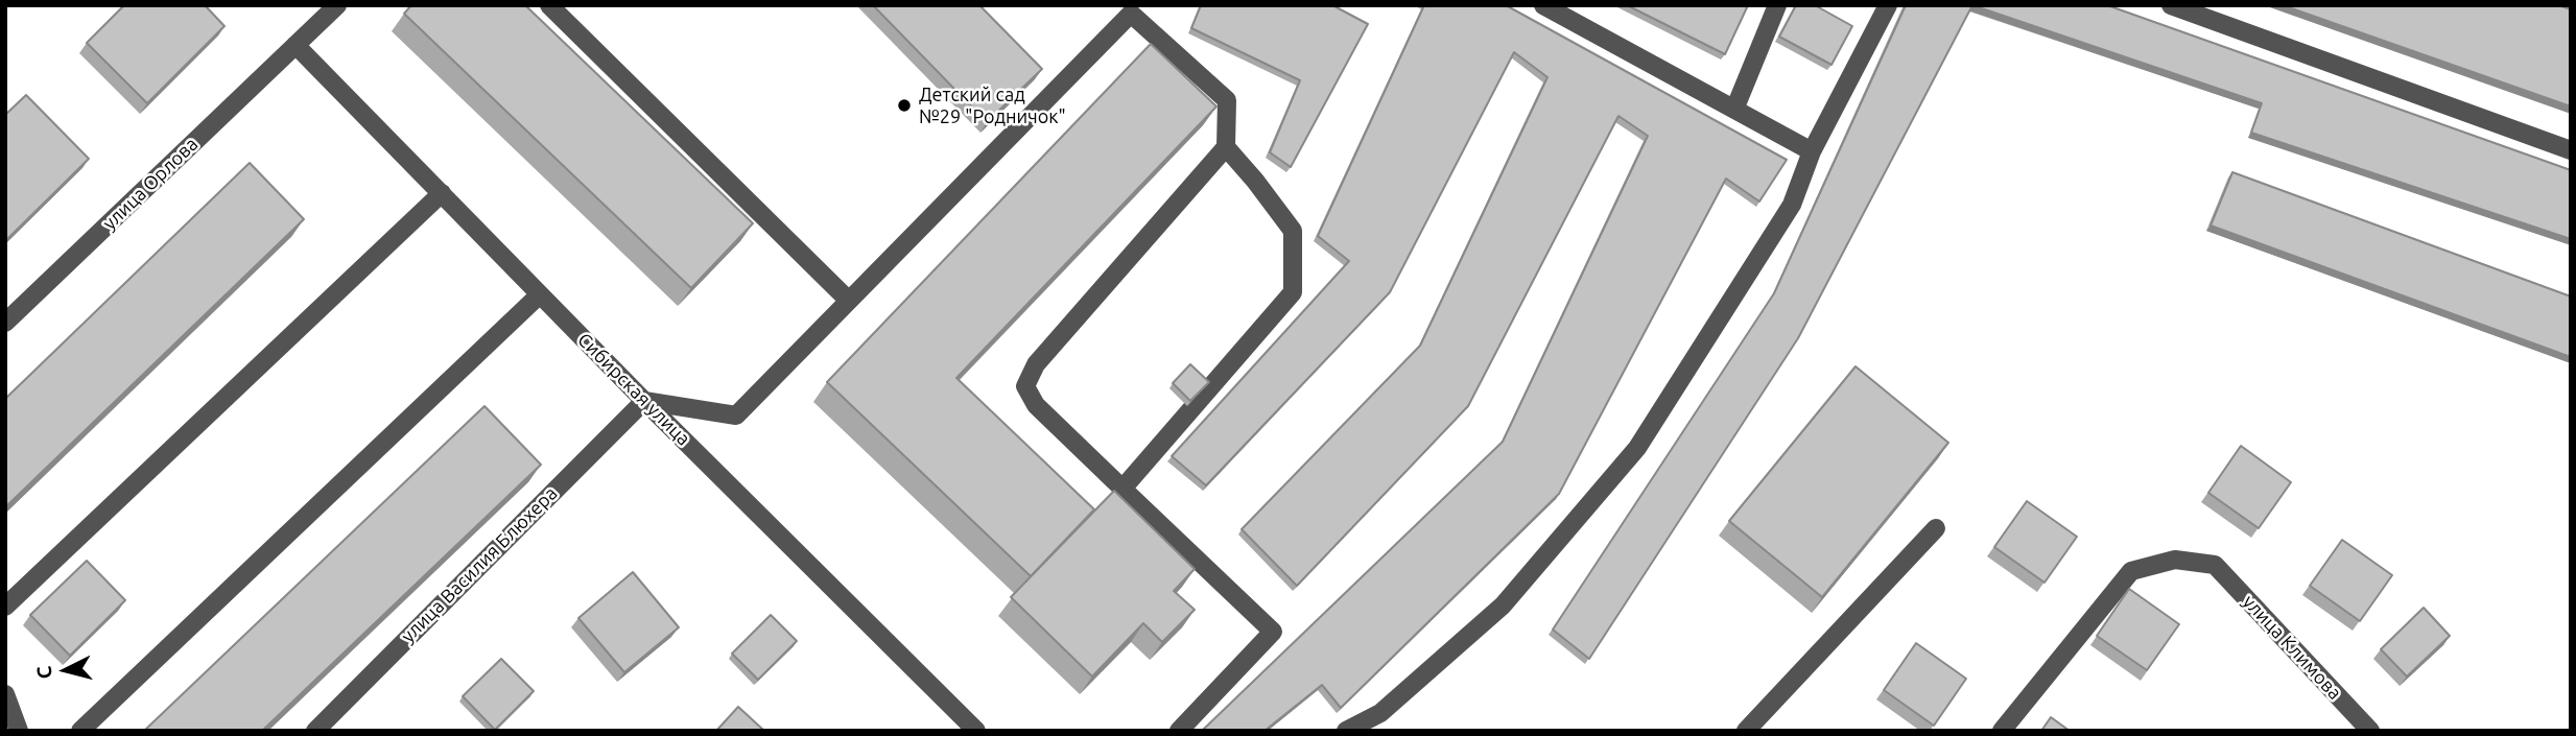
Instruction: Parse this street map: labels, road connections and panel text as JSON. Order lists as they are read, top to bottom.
{
  "streets": {
    "street": [
      "улица Орлова",
      "Сибирская улица",
      "улица Василия Блюхера",
      "улица Климова"
    ]
  },
  "crossings": [
    ["улица Орлова", "Сибирская улица"],
    ["Сибирская улица", "улица Василия Блюхера"]
  ],
  "places": ["Детский сад №29 \"Родничок\""],
  "north": "left"
}
